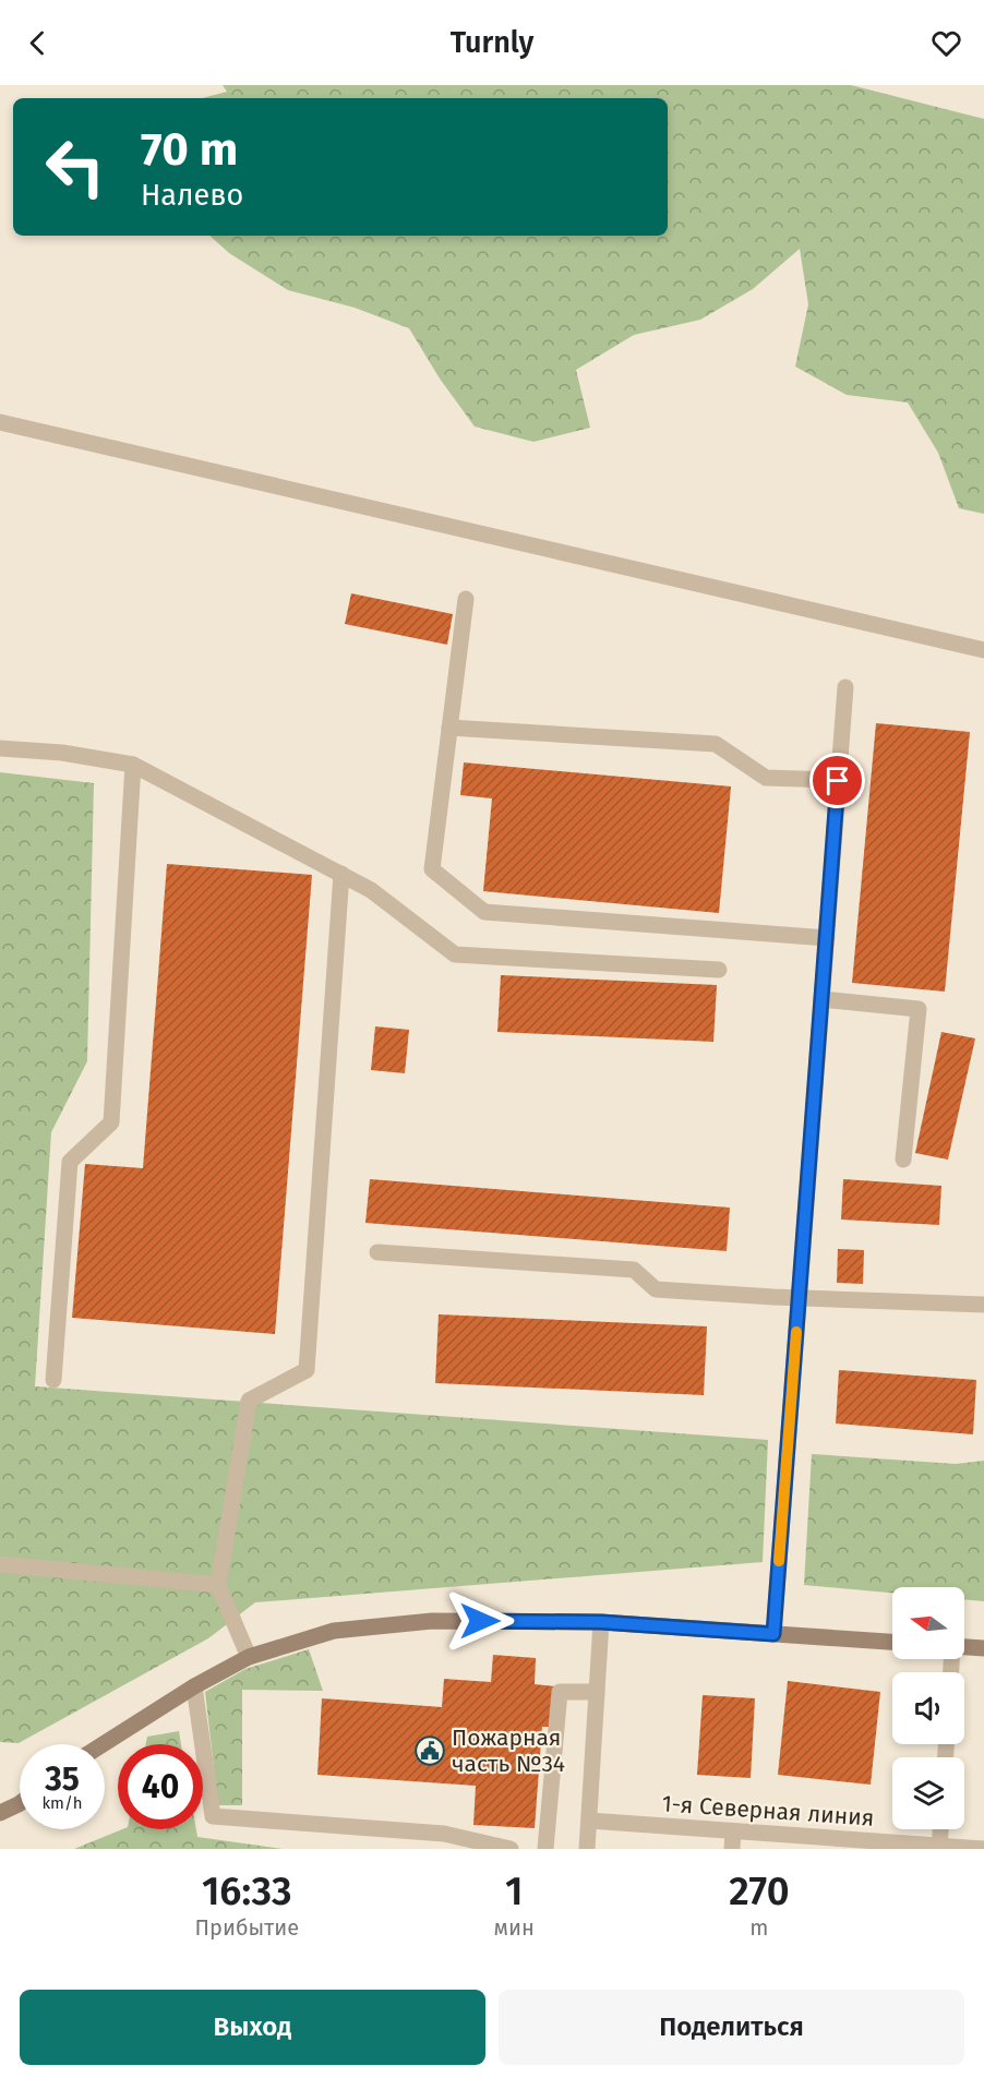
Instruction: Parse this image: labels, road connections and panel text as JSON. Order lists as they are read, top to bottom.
{
  "streets": {
    "street": ["1-я Северная линия"]
  },
  "places": {
    "public building": ["Пожарная часть №34"]
  },
  "north": "left",
  "page": {
    "header": "Turnly",
    "turn": ["70 m", "Налево"],
    "speed": "35 km/h",
    "limit": "40",
    "eta": [
      "16:33",
      "Прибытие",
      "1",
      "мин",
      "270",
      "m"
    ],
    "buttons": ["Выход", "Поделиться"]
  }
}
